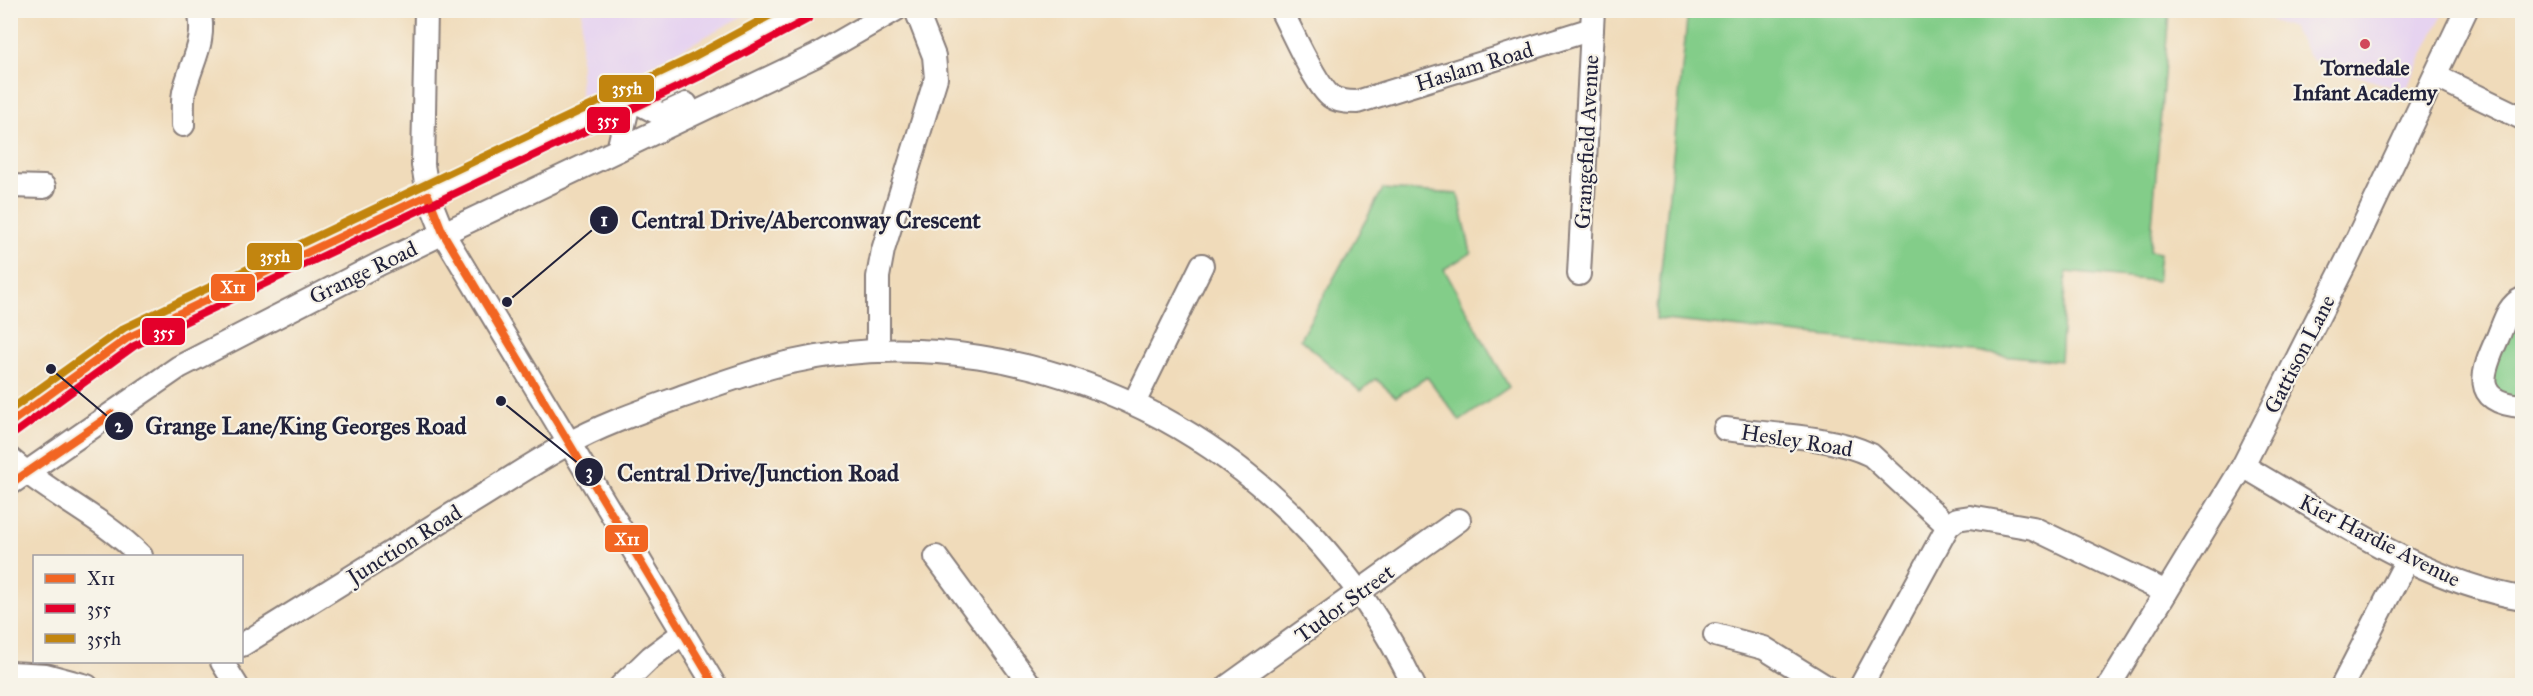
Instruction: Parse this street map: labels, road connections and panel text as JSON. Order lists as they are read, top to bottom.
{
  "streets": {
    "street": [
      "Haslam Road",
      "Grangefield Avenue",
      "Grange Road",
      "Gattison Lane",
      "Hesley Road",
      "Kier Hardie Avenue",
      "Junction Road",
      "Tudor Street"
    ]
  },
  "crossings": [
    ["Haslam Road", "Grangefield Avenue"],
    ["Gattison Lane", "Kier Hardie Avenue"],
    ["Junction Road", "Tudor Street"]
  ],
  "places": [
    "Tornedale Infant Academy",
    "Central Drive/Aberconway Crescent",
    "Grange Lane/King Georges Road",
    "Central Drive/Junction Road"
  ],
  "lines": ["transit line 355h", "transit line 355", "transit line X11"],
  "legend": ["X11", "355", "355h"]
}
